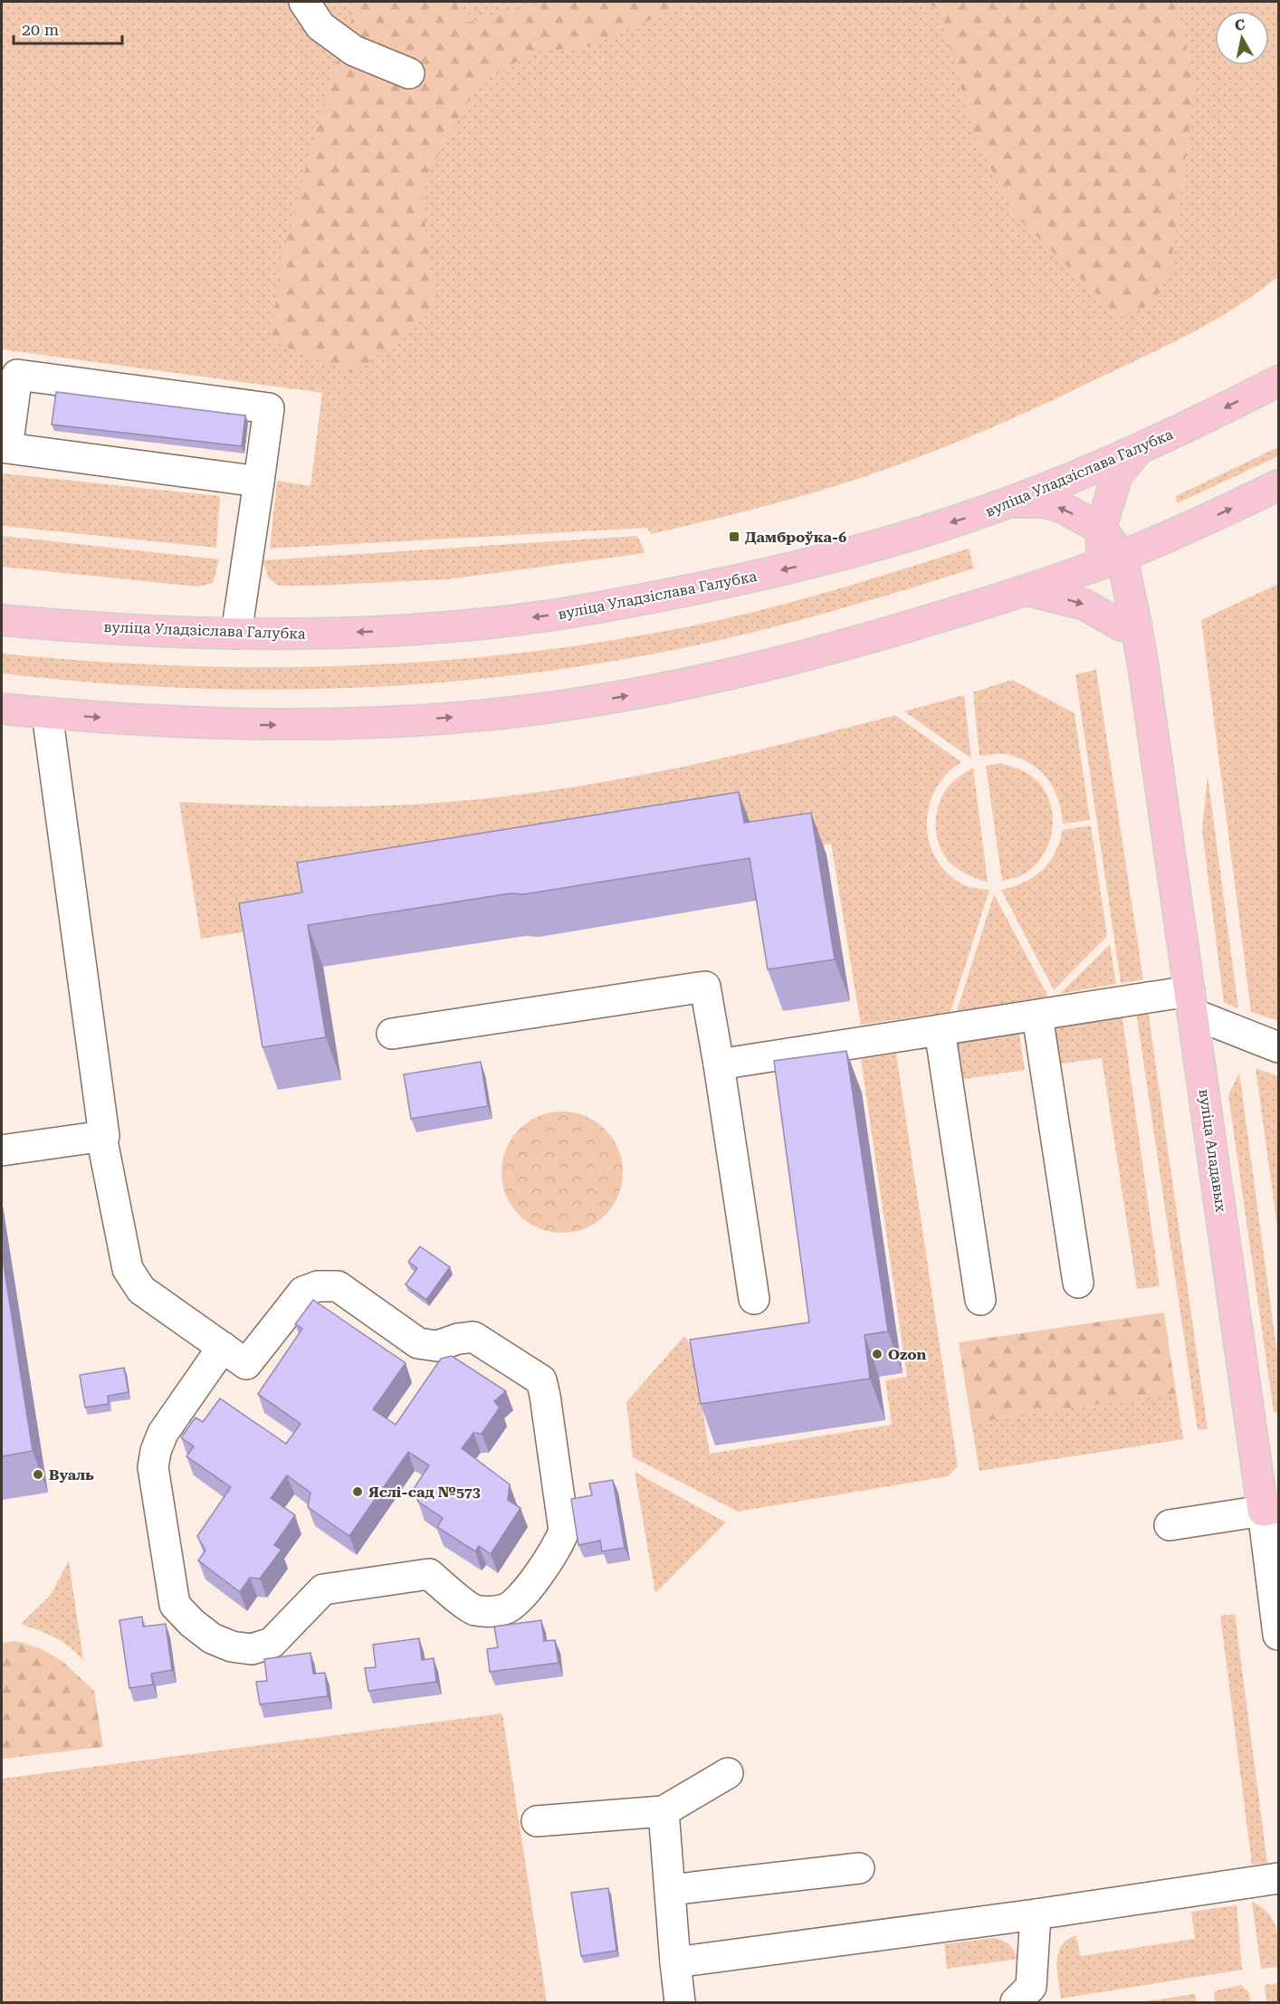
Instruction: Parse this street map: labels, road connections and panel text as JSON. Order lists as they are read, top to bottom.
{
  "streets": {
    "main road": ["вуліца Уладзіслава Галубка", "вуліца Аладавых"]
  },
  "crossings": [
    ["вуліца Уладзіслава Галубка", "вуліца Аладавых"]
  ],
  "places": {
    "transit": ["Дамброўка-6"],
    "other": ["Ozon", "Вуаль", "Яслі-сад №573"]
  },
  "scale_bar": "20 m",
  "north": "top"
}
